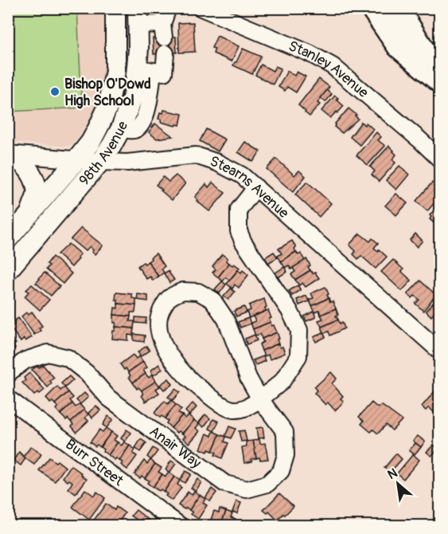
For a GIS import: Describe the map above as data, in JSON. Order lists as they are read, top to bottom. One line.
{"streets":{"main road":["98th Avenue"],"street":["Stanley Avenue","Stearns Avenue","Anair Way","Burr Street"]},"crossings":[["98th Avenue","Stearns Avenue"],["Stearns Avenue","Anair Way"]],"places":["Bishop O'Dowd High School"],"north":"top left"}
